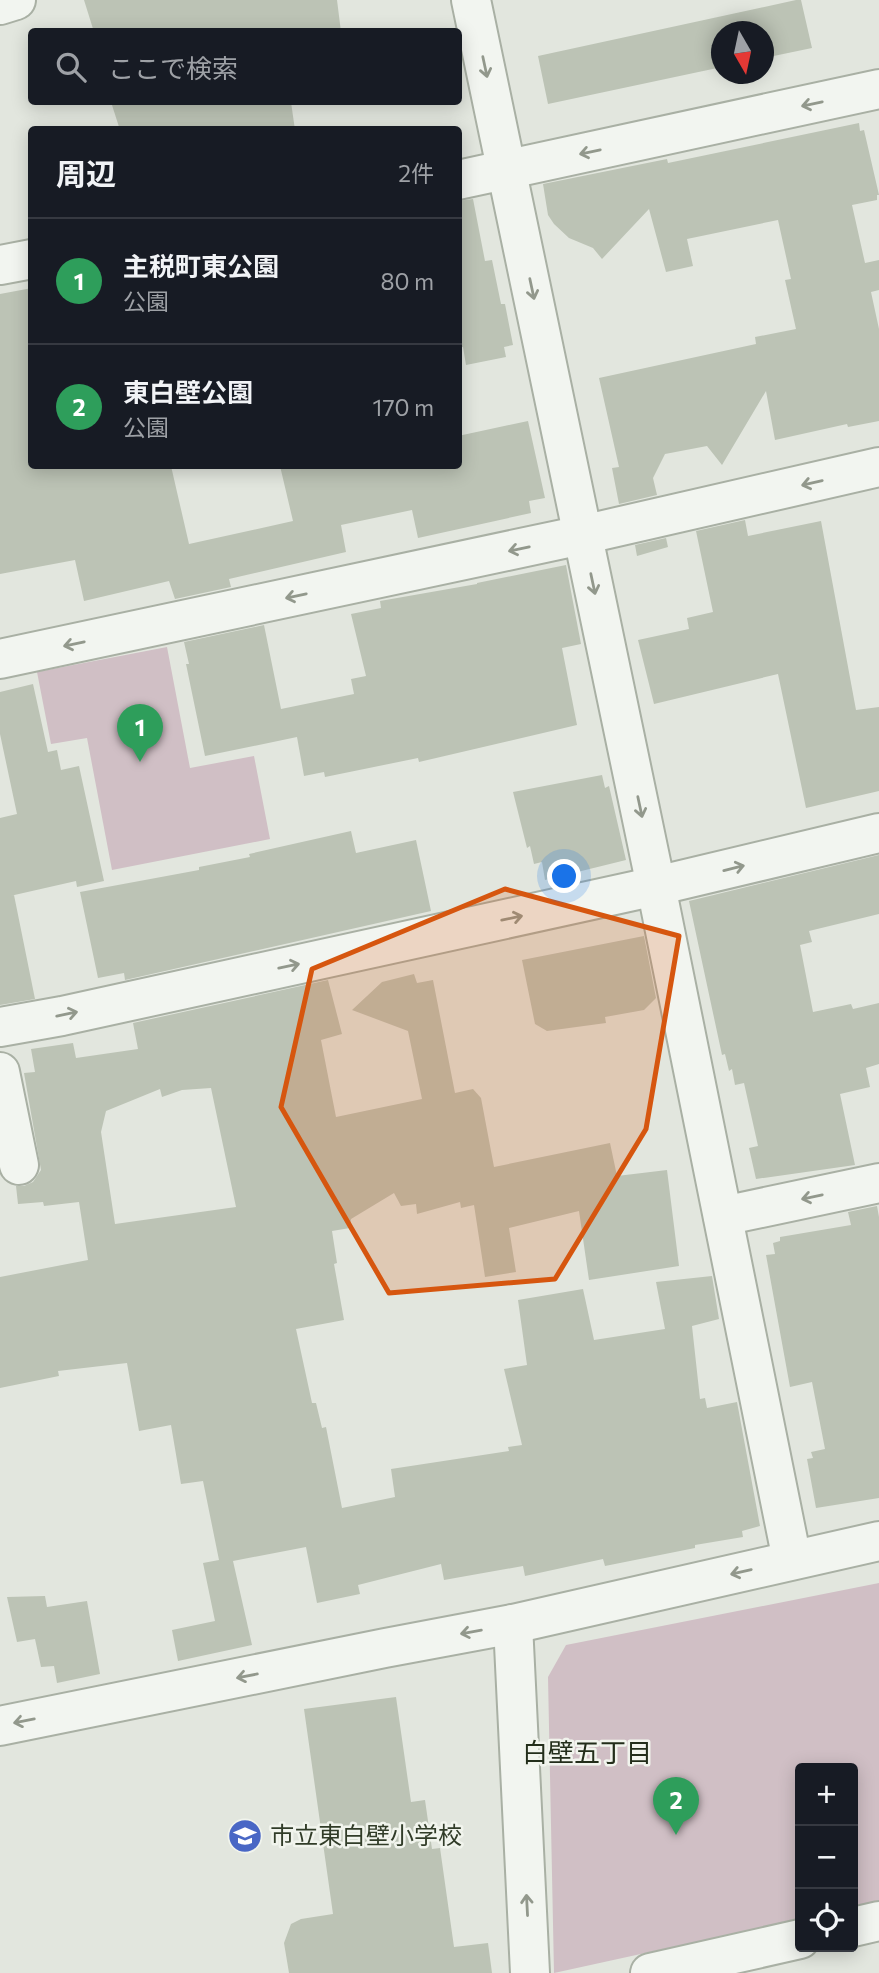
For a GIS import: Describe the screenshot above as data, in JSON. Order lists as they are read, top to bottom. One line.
{"districts":["白壁五丁目"],"places":{"school or university":["市立東白壁小学校"]},"north":"bottom","page":{"search":"ここで検索","heading":["周辺","2件"],"list":[{"mark":"1","name":"主税町東公園","note":"公園","value":"80 m"},{"mark":"2","name":"東白壁公園","note":"公園","value":"170 m"}],"pins":["1","2"],"map_buttons":["+","−"]}}
